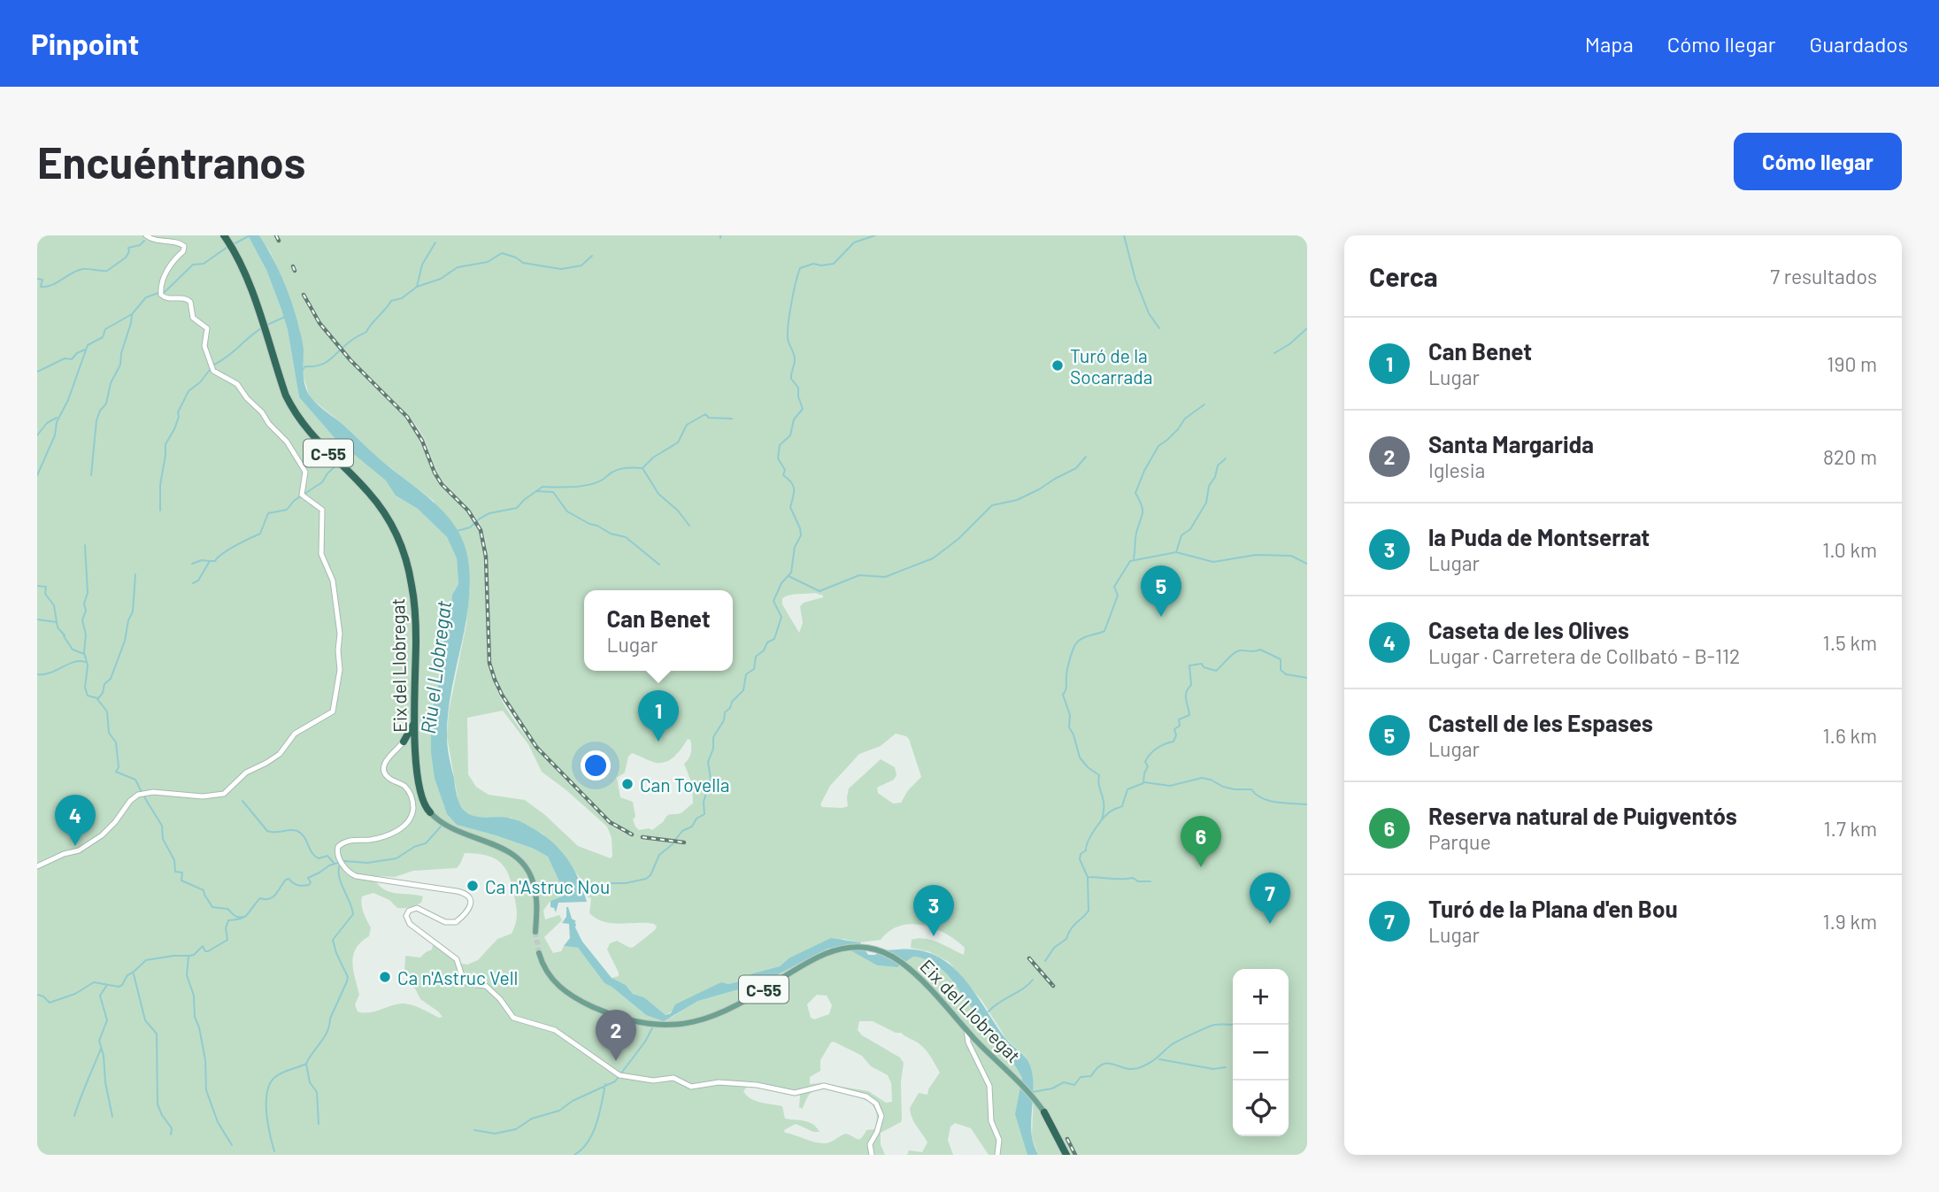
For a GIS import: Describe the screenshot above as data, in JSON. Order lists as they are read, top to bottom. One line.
{"streets":{"highway":["C-55","Eix del Llobregat"]},"crossings":[["C-55","Eix del Llobregat"]],"water":["Riu el Llobregat"],"places":["Turó de la Socarrada","Can Tovella","Ca n'Astruc Nou","Ca n'Astruc Vell"],"page":{"header":"Pinpoint","nav":["Mapa","Cómo llegar","Guardados"],"buttons":"Cómo llegar","title":"Encuéntranos","heading":["Cerca","7 resultados"],"list":[{"mark":"1","name":"Can Benet","note":"Lugar","value":"190 m"},{"mark":"2","name":"Santa Margarida","note":"Iglesia","value":"820 m"},{"mark":"3","name":"la Puda de Montserrat","note":"Lugar","value":"1.0 km"},{"mark":"4","name":"Caseta de les Olives","note":"Lugar · Carretera de Collbató - B-112","value":"1.5 km"},{"mark":"5","name":"Castell de les Espases","note":"Lugar","value":"1.6 km"},{"mark":"6","name":"Reserva natural de Puigventós","note":"Parque","value":"1.7 km"},{"mark":"7","name":"Turó de la Plana d'en Bou","note":"Lugar","value":"1.9 km"}],"pins":["5","1","4","6","7","3","2"],"popup":["Can Benet","Lugar"],"map_buttons":["+","−"]}}
